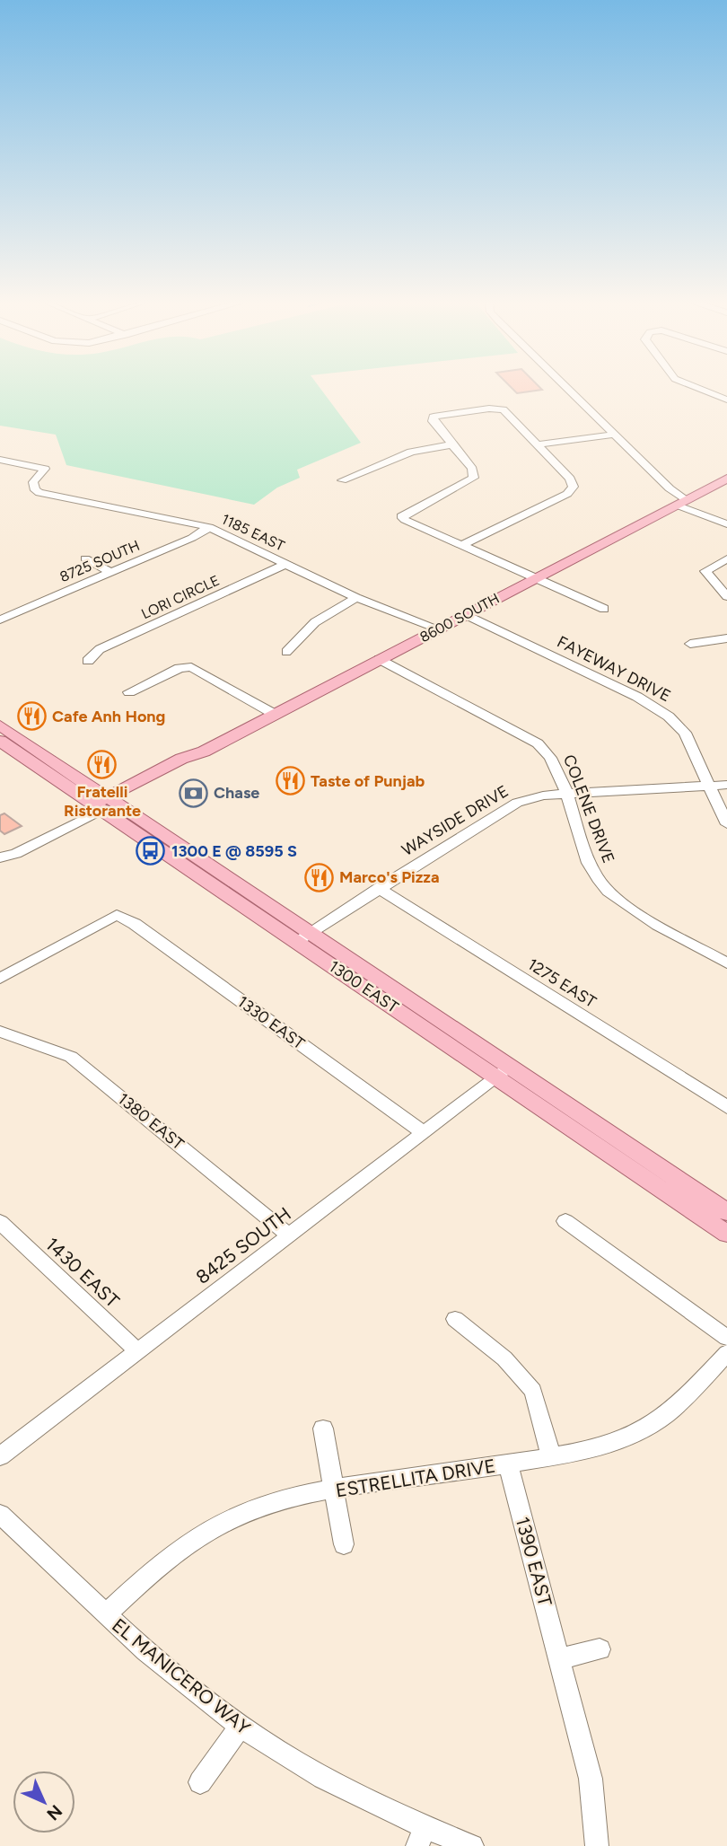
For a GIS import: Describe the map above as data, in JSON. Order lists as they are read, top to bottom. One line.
{"streets":{"main road":["8600 SOUTH","1300 EAST"],"street":["1185 EAST","8725 SOUTH","LORI CIRCLE","FAYEWAY DRIVE","COLENE DRIVE","WAYSIDE DRIVE","1275 EAST","1330 EAST","1380 EAST","8425 SOUTH","1430 EAST","ESTRELLITA DRIVE","1390 EAST","EL MANICERO WAY"]},"crossings":[["1185 EAST","8725 SOUTH"],["1185 EAST","LORI CIRCLE"],["1185 EAST","8600 SOUTH"],["8600 SOUTH","FAYEWAY DRIVE"],["8600 SOUTH","COLENE DRIVE"],["8600 SOUTH","1300 EAST"],["FAYEWAY DRIVE","WAYSIDE DRIVE"],["COLENE DRIVE","WAYSIDE DRIVE"],["WAYSIDE DRIVE","1275 EAST"],["WAYSIDE DRIVE","1300 EAST"],["1300 EAST","8425 SOUTH"],["1330 EAST","8425 SOUTH"],["1380 EAST","8425 SOUTH"],["8425 SOUTH","1430 EAST"],["ESTRELLITA DRIVE","1390 EAST"],["ESTRELLITA DRIVE","EL MANICERO WAY"]],"places":{"restaurant":["Cafe Anh Hong","Fratelli Ristorante","Taste of Punjab","Marco's Pizza"],"bank":["Chase"],"bus stop":["1300 E @ 8595 S"]},"north":"bottom right"}
